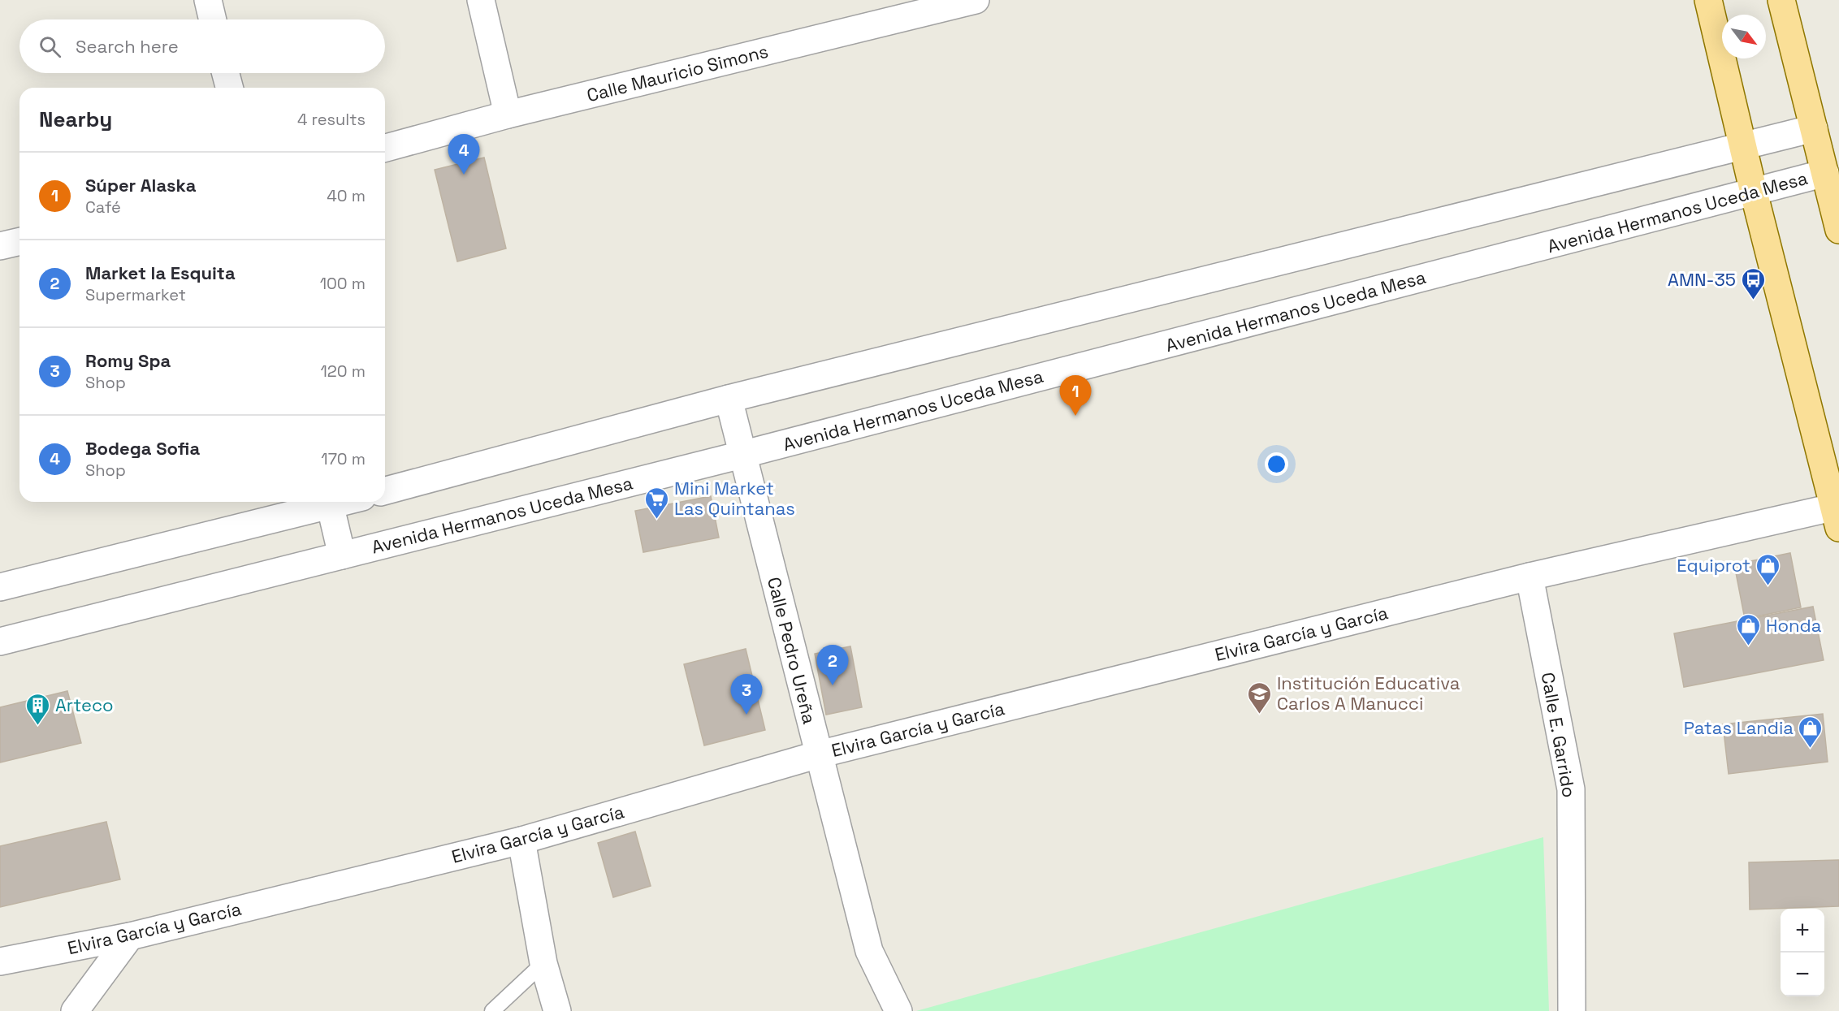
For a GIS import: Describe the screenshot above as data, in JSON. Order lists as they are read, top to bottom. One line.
{"streets":{"street":["Calle Mauricio Simons","Avenida Hermanos Uceda Mesa","Elvira García y García","Calle Pedro Ureña","Calle E. Garrido"]},"crossings":[["Avenida Hermanos Uceda Mesa","Calle Pedro Ureña"],["Elvira García y García","Calle Pedro Ureña"],["Elvira García y García","Calle E. Garrido"]],"places":{"bus stop":["AMN-35"],"supermarket":["Mini Market Las Quintanas"],"shop":["Equiprot","Honda","Patas Landia"],"school or university":["Institución Educativa Carlos A Manucci"],"building":["Arteco"]},"north":"bottom right","page":{"search":"Search here","heading":["Nearby","4 results"],"pins":["4","1","2","3"],"list":[{"mark":"1","name":"Súper Alaska","note":"Café","value":"40 m"},{"mark":"2","name":"Market la Esquita","note":"Supermarket","value":"100 m"},{"mark":"3","name":"Romy Spa","note":"Shop","value":"120 m"},{"mark":"4","name":"Bodega Sofia","note":"Shop","value":"170 m"}],"map_buttons":["+","−"]}}
